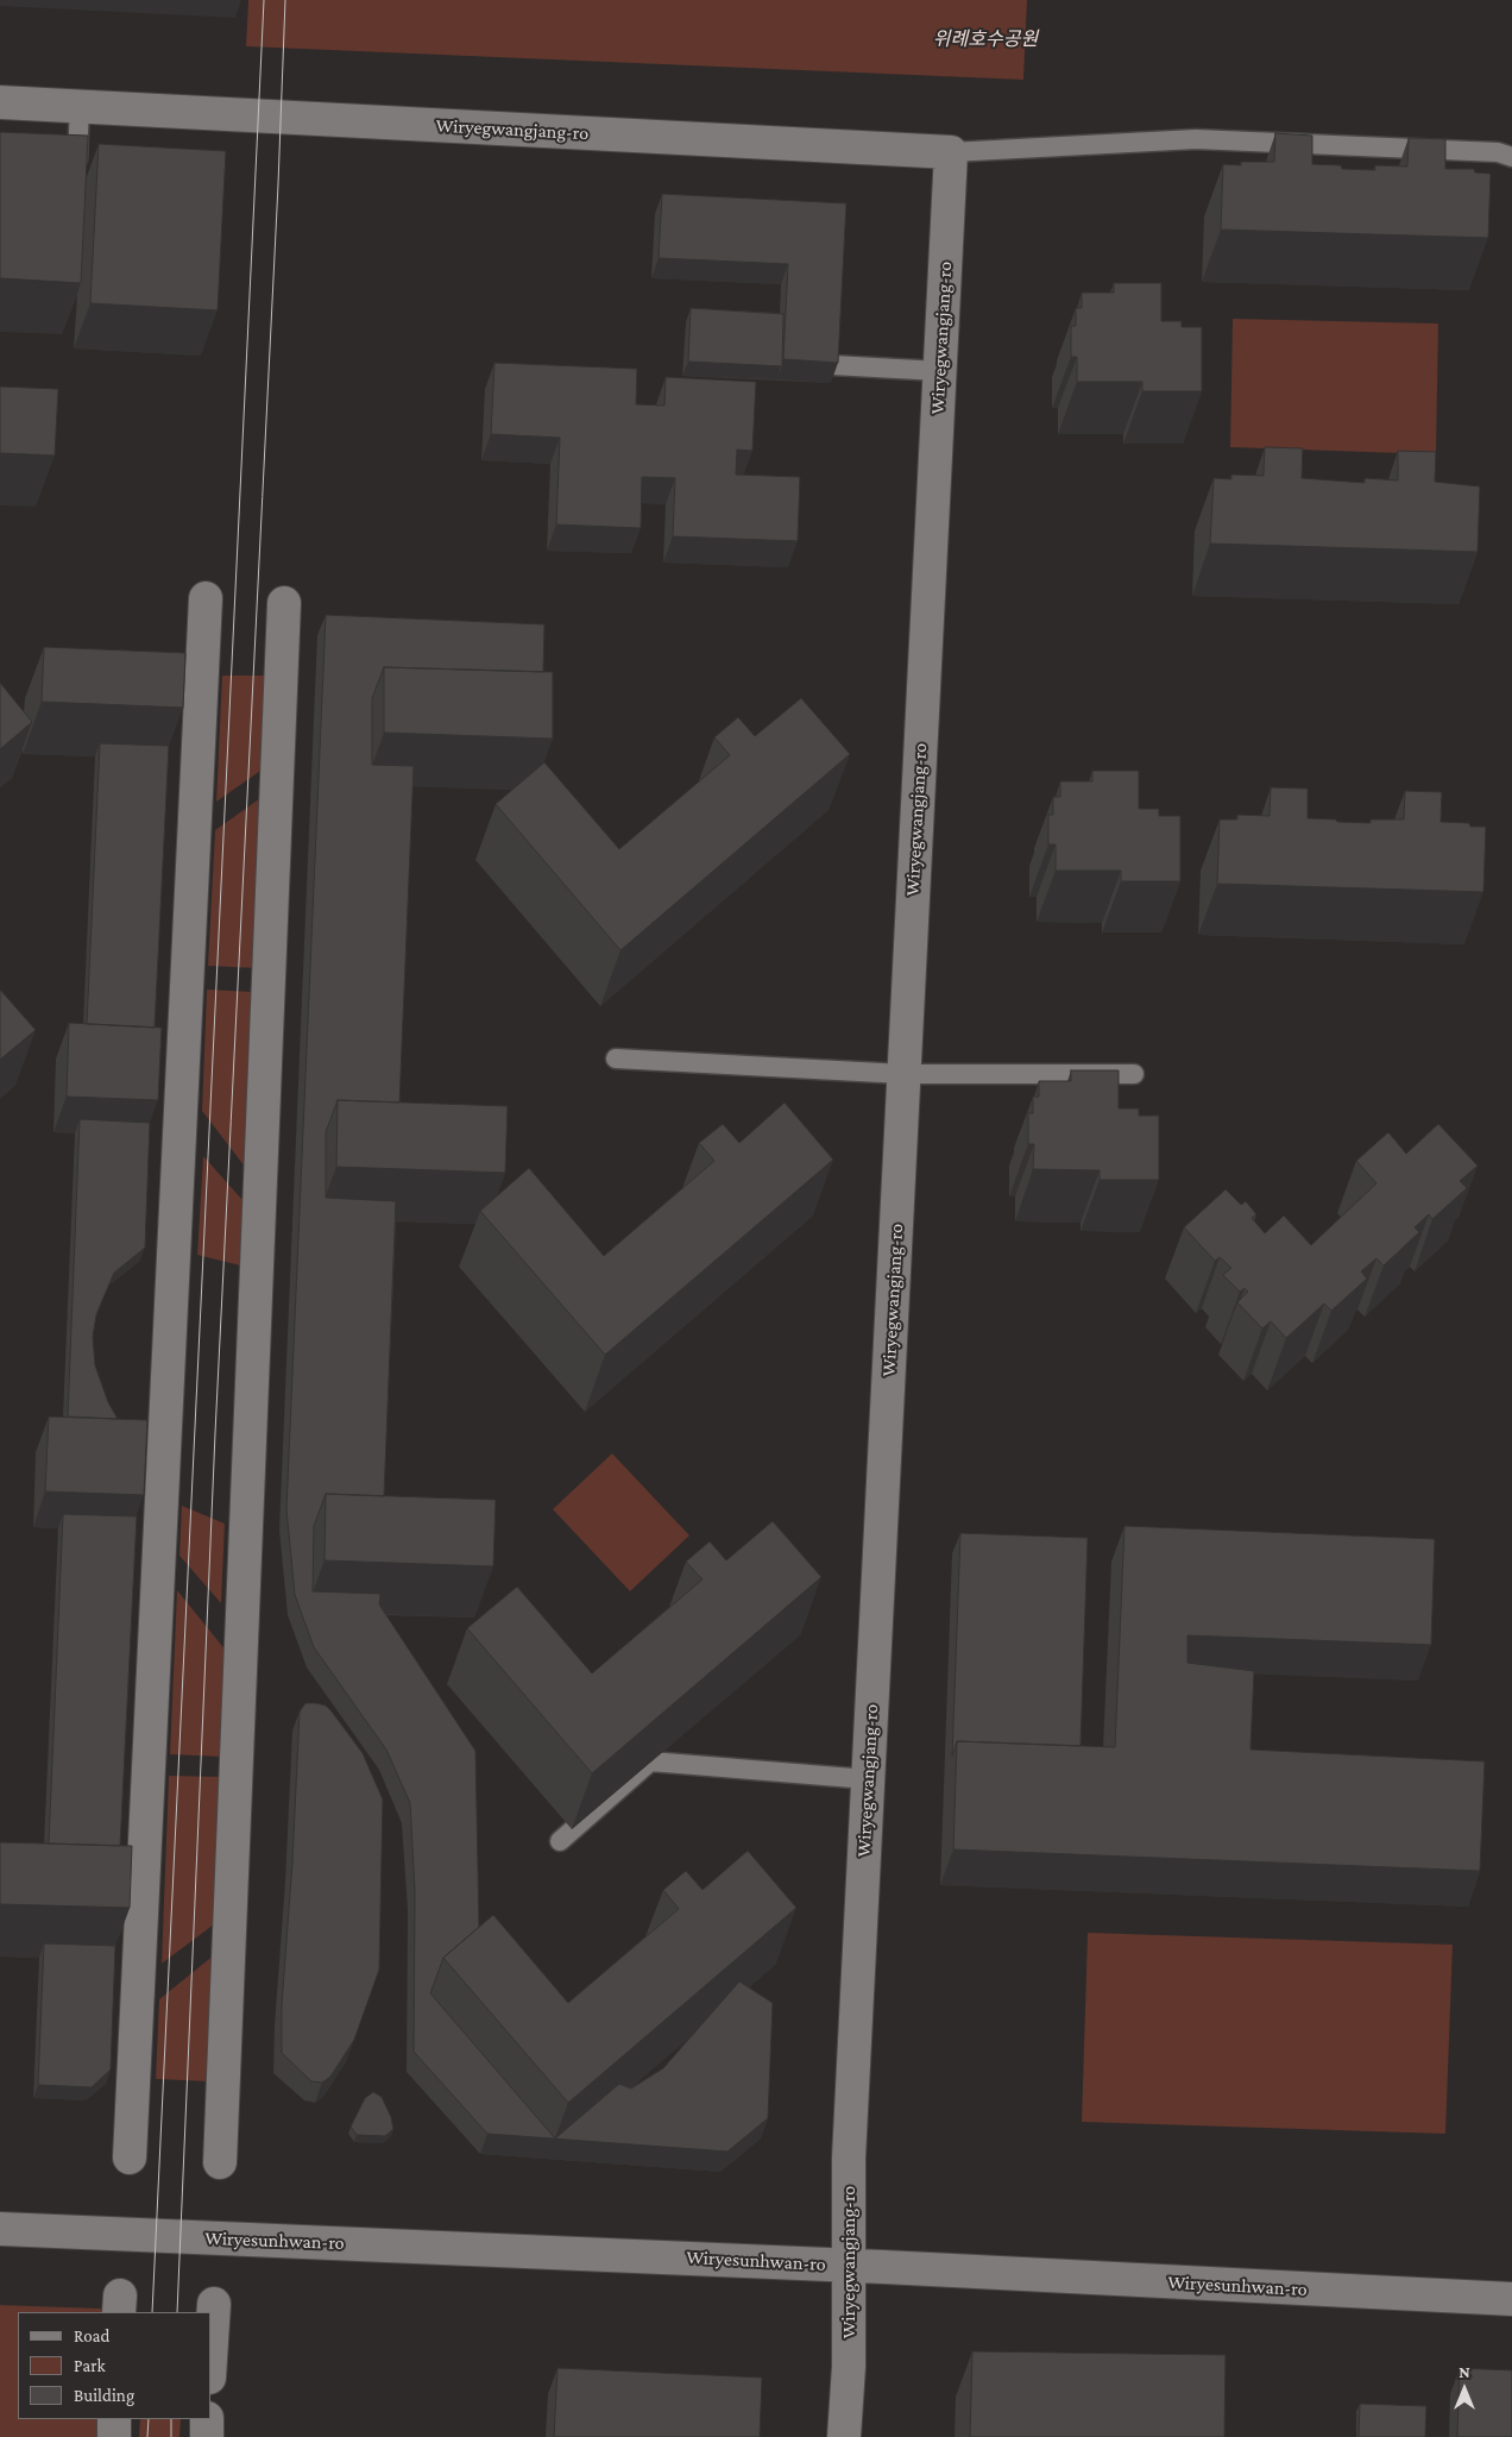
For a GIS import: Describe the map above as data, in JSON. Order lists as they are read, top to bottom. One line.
{"streets":{"street":["Wiryegwangjang-ro","Wiryesunhwan-ro"]},"crossings":[["Wiryegwangjang-ro","Wiryesunhwan-ro"]],"parks":["위례호수공원"],"legend":["Road","Park","Building"],"north":"top"}
